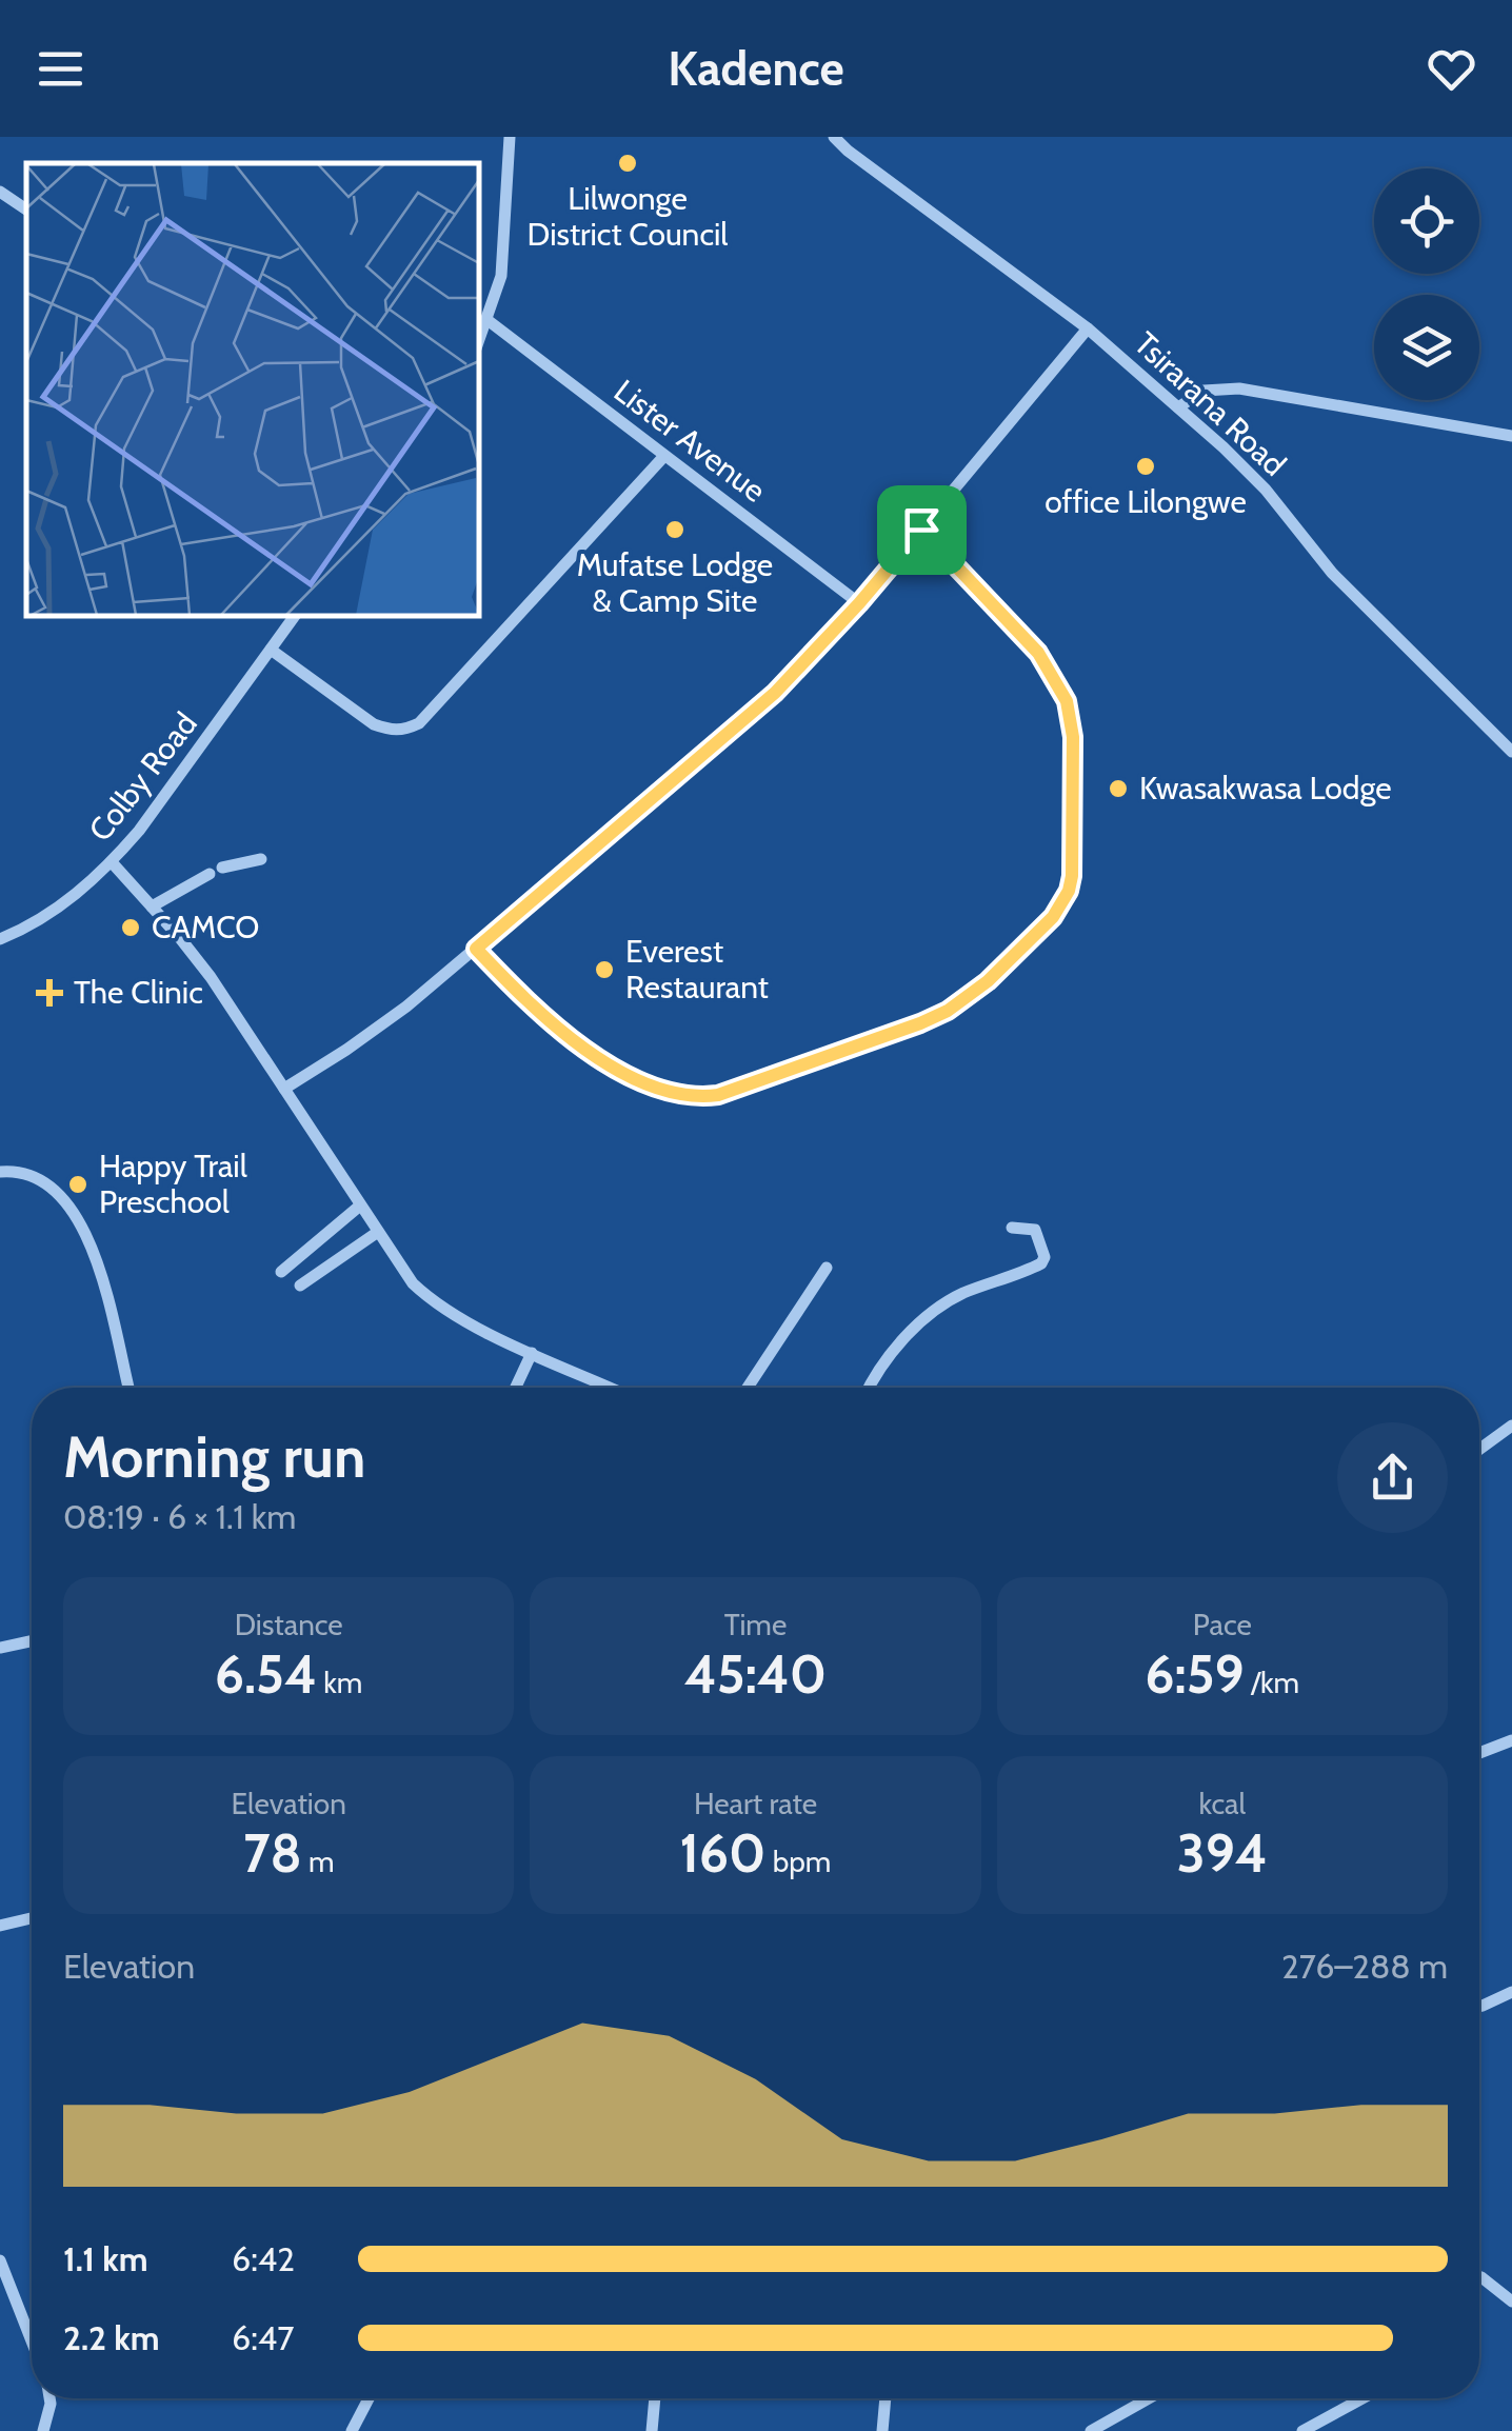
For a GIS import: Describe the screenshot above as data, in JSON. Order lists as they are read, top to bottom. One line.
{"streets":{"street":["Tsirarana Road","Lister Avenue","Colby Road"]},"places":{"other":["Lilwonge District Council","office Lilongwe","Mufatse Lodge & Camp Site","Kwasakwasa Lodge","CAMCO","Everest Restaurant","Happy Trail Preschool"],"health":["The Clinic"]},"page":{"header":"Kadence","heading":["Morning run","08:19 · 6 × 1.1 km"],"stats":[["Distance","6.54 km"],["Time","45:40"],["Pace","6:59 /km"],["Elevation","78 m"],["Heart rate","160 bpm"],["kcal","394"]],"chart":["Elevation","276–288 m"],"list":[{"name":"1.1 km","note":"6:42"},{"name":"2.2 km","note":"6:47"}]}}
